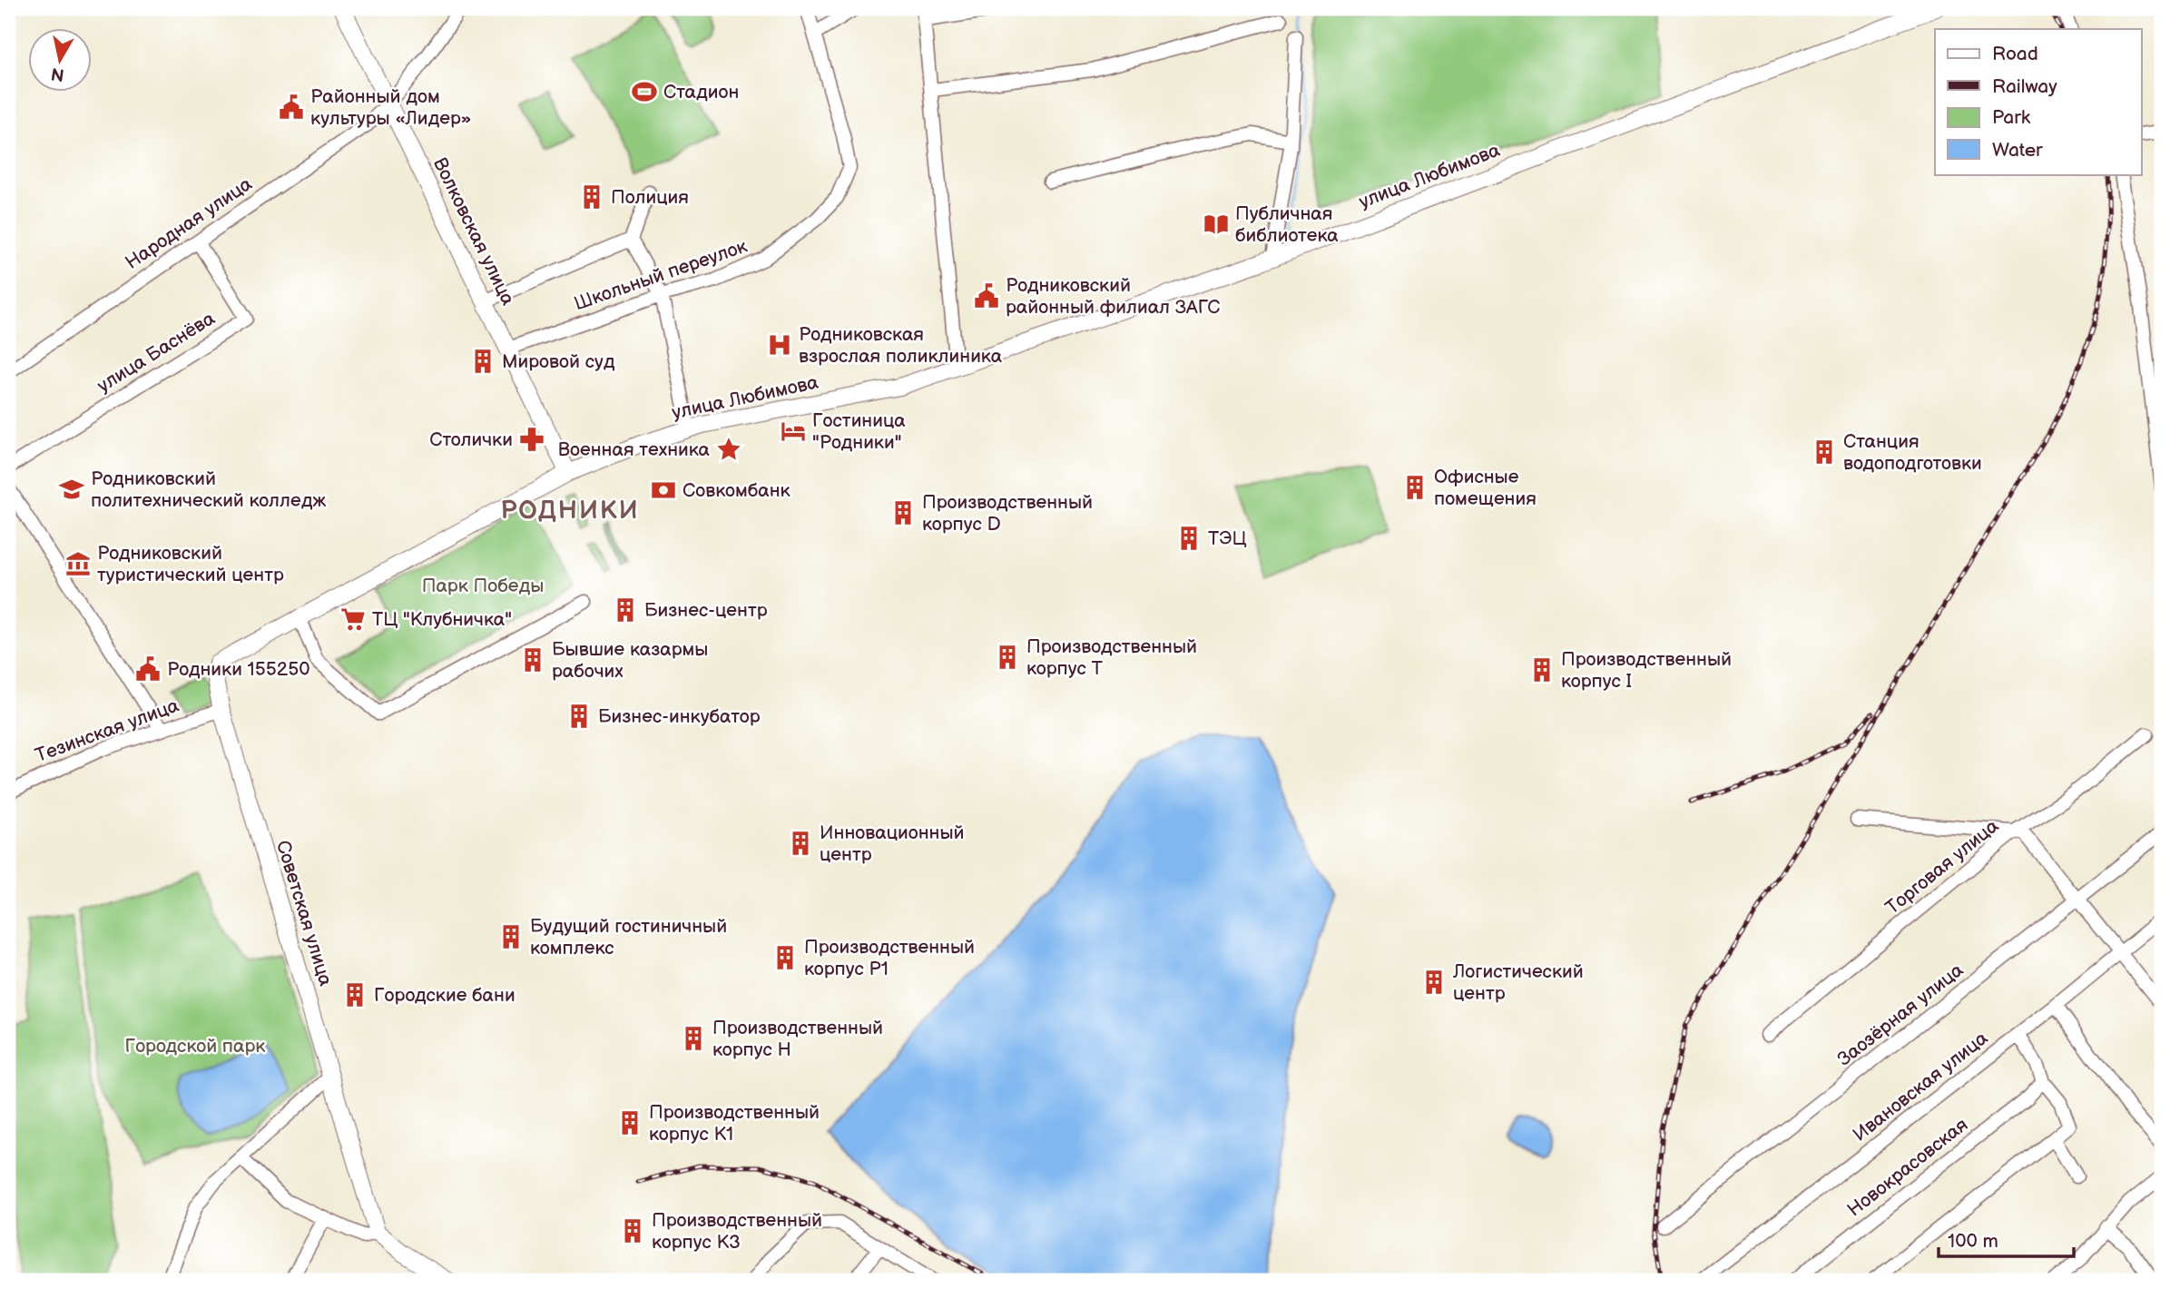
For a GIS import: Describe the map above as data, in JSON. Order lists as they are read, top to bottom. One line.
{"streets":{"main road":["улица Любимова","Волковская улица","Советская улица"],"street":["Народная улица","Школьный переулок","улица Баснёва","Тезинская улица","Торговая улица","Заозёрная улица","Ивановская улица","Новокрасовская"]},"crossings":[["улица Любимова","Волковская улица"],["улица Любимова","Советская улица"],["Народная улица","Волковская улица"],["Народная улица","улица Баснёва"],["Волковская улица","Школьный переулок"],["Волковская улица","Советская улица"],["Тезинская улица","Советская улица"]],"districts":["РОДНИКИ"],"parks":["Парк Победы","Городской парк"],"places":{"sports":["Стадион"],"public building":["Районный дом культуры «Лидер»","Родниковский районный филиал ЗАГС","Родники 155250"],"building":["Полиция","Мировой суд","Станция водоподготовки","Офисные помещения","Производственный корпус D","ТЭЦ","Бизнес-центр","Производственный корпус T","Бывшие казармы рабочих","Производственный корпус I","Бизнес-инкубатор","Инновационный центр","Будущий гостиничный комплекс","Производственный корпус P1","Логистический центр","Городские бани","Производственный корпус H","Производственный корпус K1","Производственный корпус K3"],"library":["Публичная библиотека"],"hospital":["Родниковская взрослая поликлиника"],"hotel":["Гостиница \"Родники\""],"pharmacy":["Столички"],"place":["Военная техника"],"school or university":["Родниковский политехнический колледж"],"bank":["Совкомбанк"],"museum":["Родниковский туристический центр"],"supermarket":["ТЦ \"Клубничка\""]},"legend":["Road","Railway","Park","Water"],"scale_bar":"100 m","north":"bottom"}
